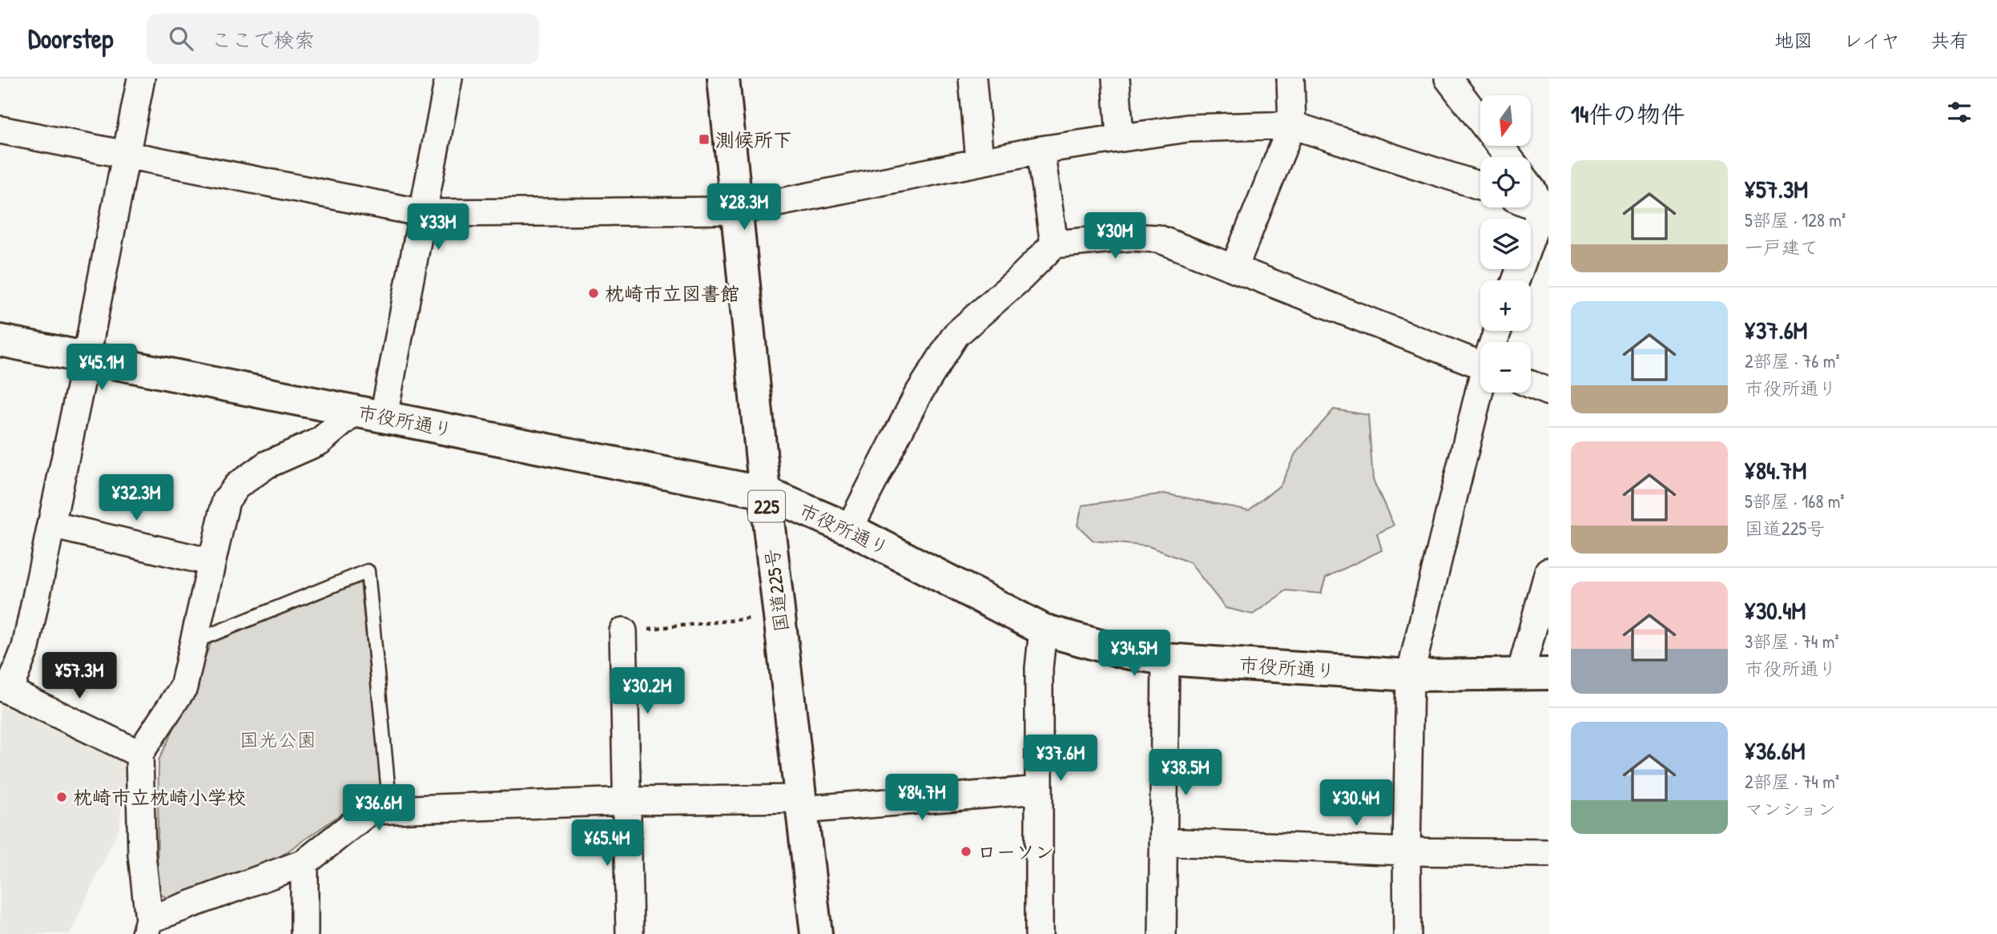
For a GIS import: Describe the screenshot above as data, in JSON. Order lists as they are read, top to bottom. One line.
{"streets":{"main road":["市役所通り","225","国道225号"]},"crossings":[["市役所通り","国道225号"]],"parks":["国光公園"],"places":{"transit":["測候所下"],"other":["枕崎市立図書館","枕崎市立枕崎小学校","ローソン"]},"north":"bottom","page":{"header":"Doorstep","search":"ここで検索","nav":["地図","レイヤ","共有"],"heading":"14件の物件","map_buttons":["+","−"],"list":[{"name":"¥57.3M","note":"5部屋 · 128 m² · 一戸建て"},{"name":"¥37.6M","note":"2部屋 · 76 m² · 市役所通り"},{"name":"¥84.7M","note":"5部屋 · 168 m² · 国道225号"},{"name":"¥30.4M","note":"3部屋 · 74 m² · 市役所通り"},{"name":"¥36.6M","note":"2部屋 · 74 m² · マンション"}],"price":["¥28.3M","¥33M","¥30M","¥45.1M","¥32.3M","¥34.5M","¥57.3M","¥30.2M","¥37.6M","¥38.5M","¥84.7M","¥30.4M","¥36.6M","¥65.4M"]}}
